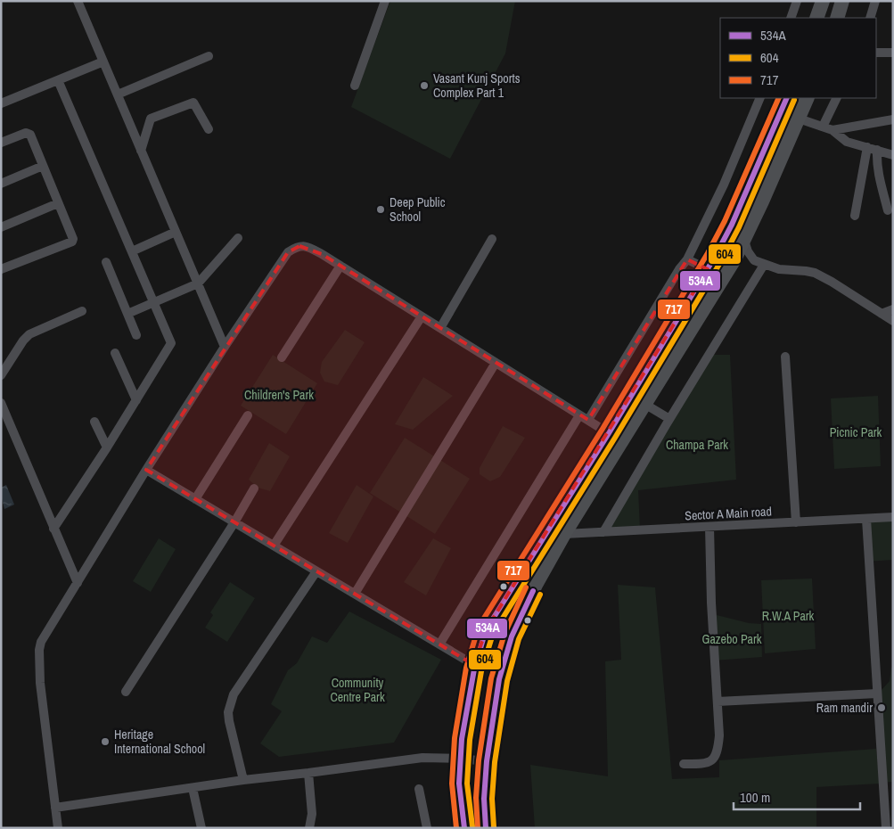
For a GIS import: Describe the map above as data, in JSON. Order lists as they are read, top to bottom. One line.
{"streets":{"street":["Sector A Main road"]},"parks":["Children's Park","Picnic Park","Champa Park","R.W.A Park","Gazebo Park","Community Centre Park"],"places":["Vasant Kunj Sports Complex Part 1","Deep Public School","Ram mandir","Heritage International School"],"lines":["transit line 534A","transit line 717","transit line 604"],"legend":["534A","604","717"],"scale_bar":"100 m"}
